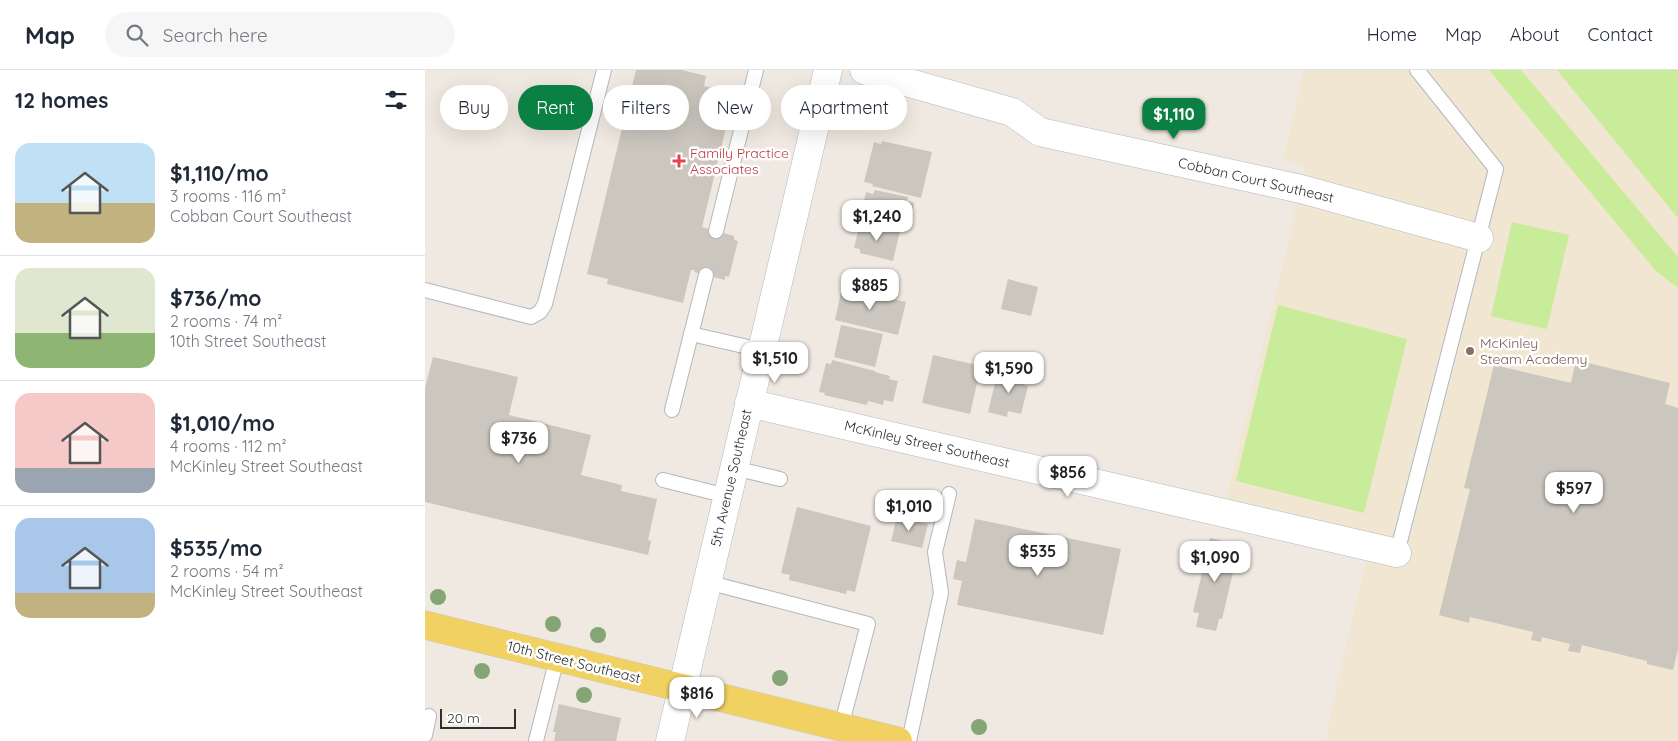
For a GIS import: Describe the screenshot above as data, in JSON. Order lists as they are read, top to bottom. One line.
{"streets":{"main road":["10th Street Southeast"],"street":["Cobban Court Southeast","McKinley Street Southeast","5th Avenue Southeast"]},"crossings":[["McKinley Street Southeast","5th Avenue Southeast"],["5th Avenue Southeast","10th Street Southeast"]],"places":{"health":["Family Practice Associates"],"other":["McKinley Steam Academy"]},"scale_bar":"20 m","page":{"header":"Map","search":"Search here","nav":["Home","Map","About","Contact"],"heading":"12 homes","chip":["Buy","Rent","Filters","New","Apartment"],"price":["$1,110","$1,240","$885","$1,510","$1,590","$736","$856","$597","$1,010","$535","$1,090","$816"],"list":[{"name":"$1,110/mo","note":"3 rooms · 116 m² · Cobban Court Southeast"},{"name":"$736/mo","note":"2 rooms · 74 m² · 10th Street Southeast"},{"name":"$1,010/mo","note":"4 rooms · 112 m² · McKinley Street Southeast"},{"name":"$535/mo","note":"2 rooms · 54 m² · McKinley Street Southeast"}],"scale":"20 m"}}
